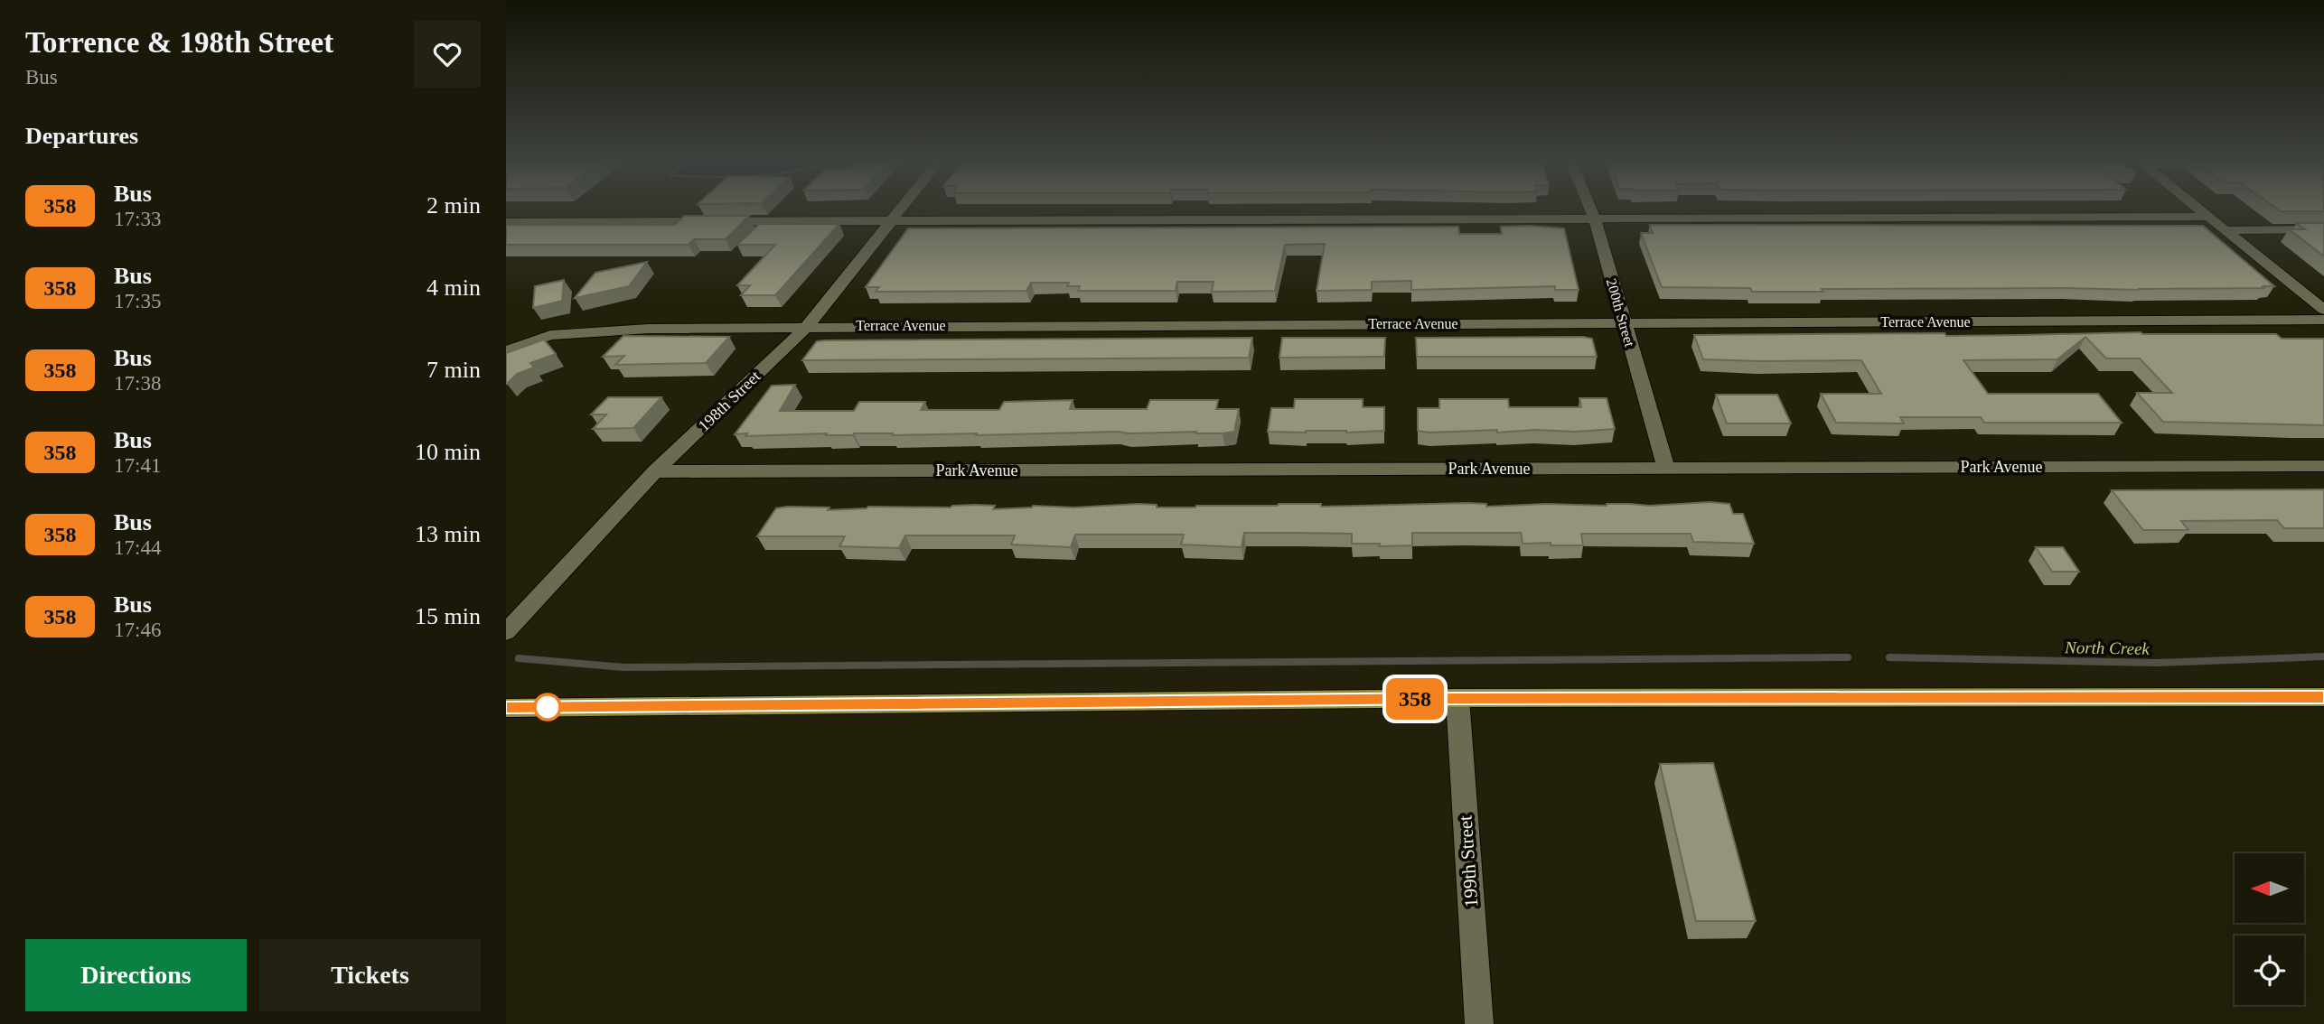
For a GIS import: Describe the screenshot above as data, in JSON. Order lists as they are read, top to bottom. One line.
{"streets":{"street":["200th Street","Terrace Avenue","198th Street","Park Avenue","199th Street"]},"crossings":[["200th Street","Terrace Avenue"],["200th Street","Park Avenue"],["Terrace Avenue","198th Street"],["198th Street","Park Avenue"]],"water":["North Creek"],"lines":["bus line 358"],"north":"left","page":{"heading":[["Torrence & 198th Street","Bus"],"Departures"],"on_map":"358","list":[{"mark":"358","name":"Bus","note":"17:33","value":"2 min"},{"mark":"358","name":"Bus","note":"17:35","value":"4 min"},{"mark":"358","name":"Bus","note":"17:38","value":"7 min"},{"mark":"358","name":"Bus","note":"17:41","value":"10 min"},{"mark":"358","name":"Bus","note":"17:44","value":"13 min"},{"mark":"358","name":"Bus","note":"17:46","value":"15 min"}],"buttons":["Directions","Tickets"]}}
